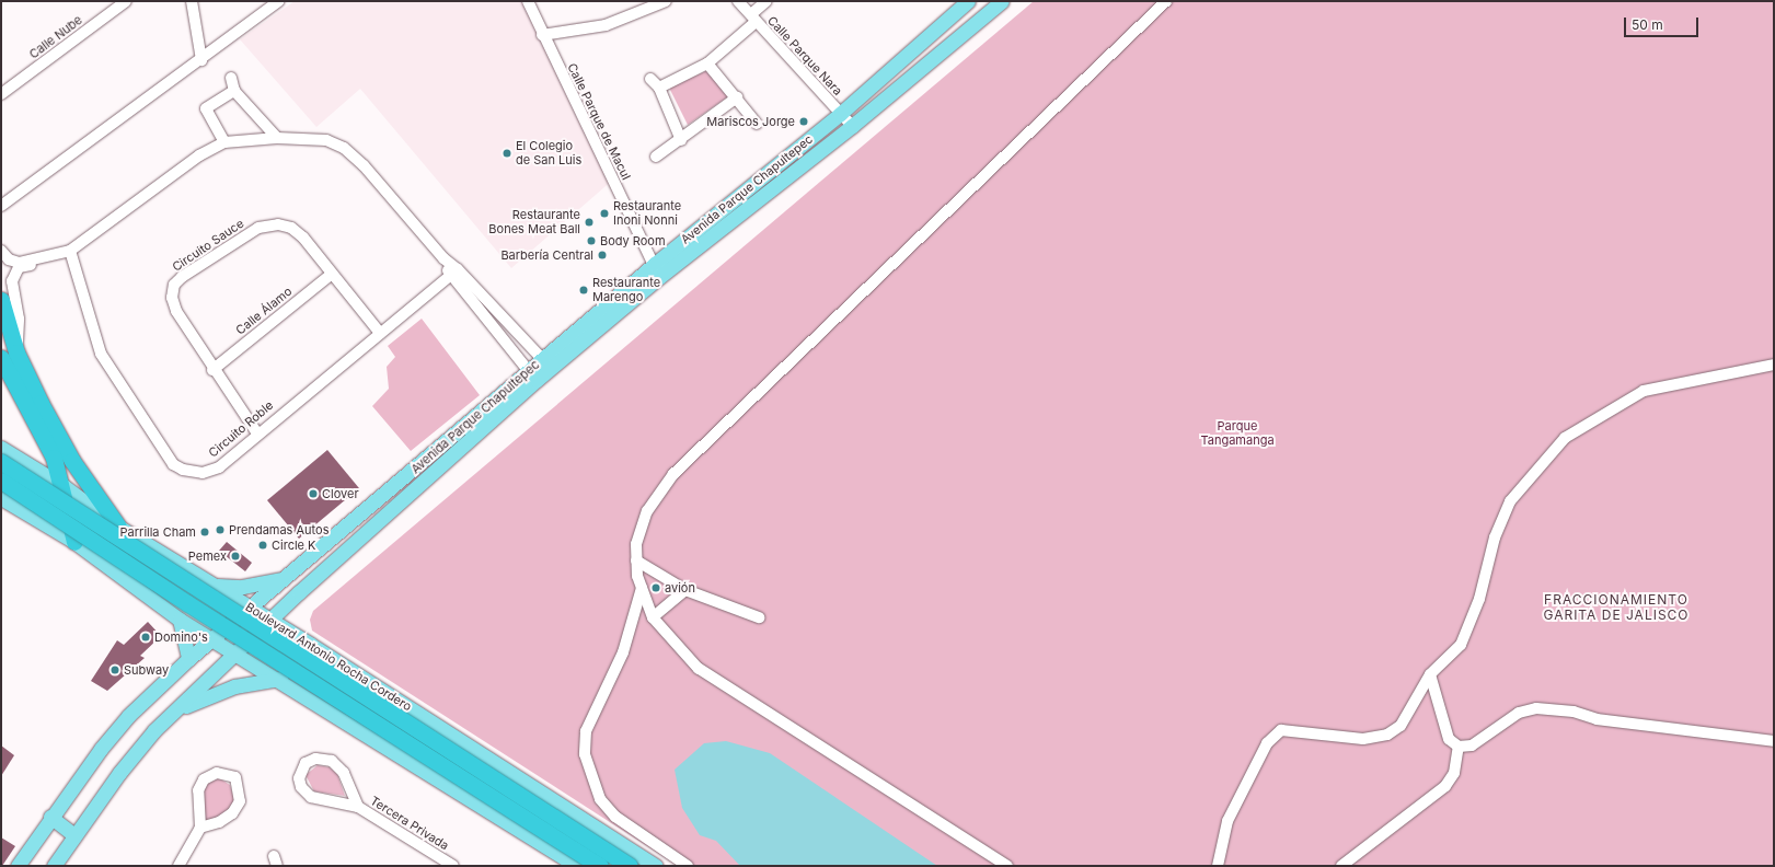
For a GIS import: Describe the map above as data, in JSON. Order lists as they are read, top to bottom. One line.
{"streets":{"main road":["Avenida Parque Chapultepec","Boulevard Antonio Rocha Cordero"],"street":["Calle Nube","Calle Parque Nara","Calle Parque de Macul","Circuito Sauce","Calle Álamo","Circuito Roble","Tercera Privada"]},"crossings":[["Calle Parque Nara","Avenida Parque Chapultepec"],["Calle Parque de Macul","Avenida Parque Chapultepec"],["Avenida Parque Chapultepec","Boulevard Antonio Rocha Cordero"],["Circuito Sauce","Calle Álamo"],["Circuito Sauce","Circuito Roble"]],"districts":["FRACCIONAMIENTO GARITA DE JALISCO"],"parks":["Parque Tangamanga"],"places":["Mariscos Jorge","El Colegio de San Luis","Restaurante Inoni Nonni","Restaurante Bones Meat Ball","Body Room","Barbería Central","Restaurante Marengo","Clover","Prendamas Autos","Parrilla Cham","Circle K","Pemex","avión","Domino's","Subway"],"scale_bar":"50 m"}
